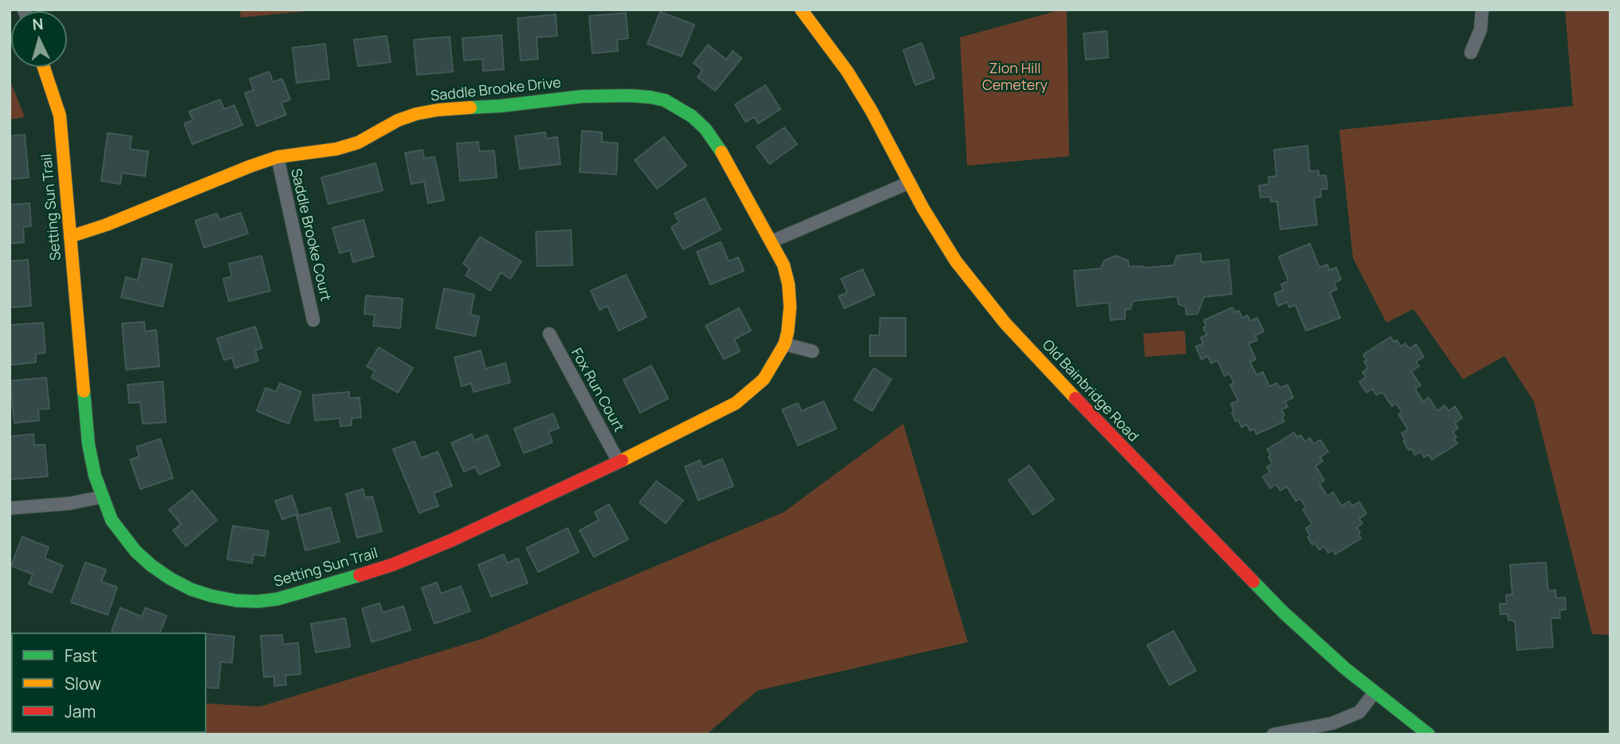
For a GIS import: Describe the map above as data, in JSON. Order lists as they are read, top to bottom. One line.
{"streets":{"street":["Saddle Brooke Drive","Setting Sun Trail","Saddle Brooke Court","Fox Run Court","Old Bainbridge Road"]},"crossings":[["Saddle Brooke Drive","Setting Sun Trail"],["Saddle Brooke Drive","Saddle Brooke Court"],["Setting Sun Trail","Fox Run Court"]],"parks":["Zion Hill Cemetery"],"legend":["Fast","Slow","Jam"],"north":"top"}
